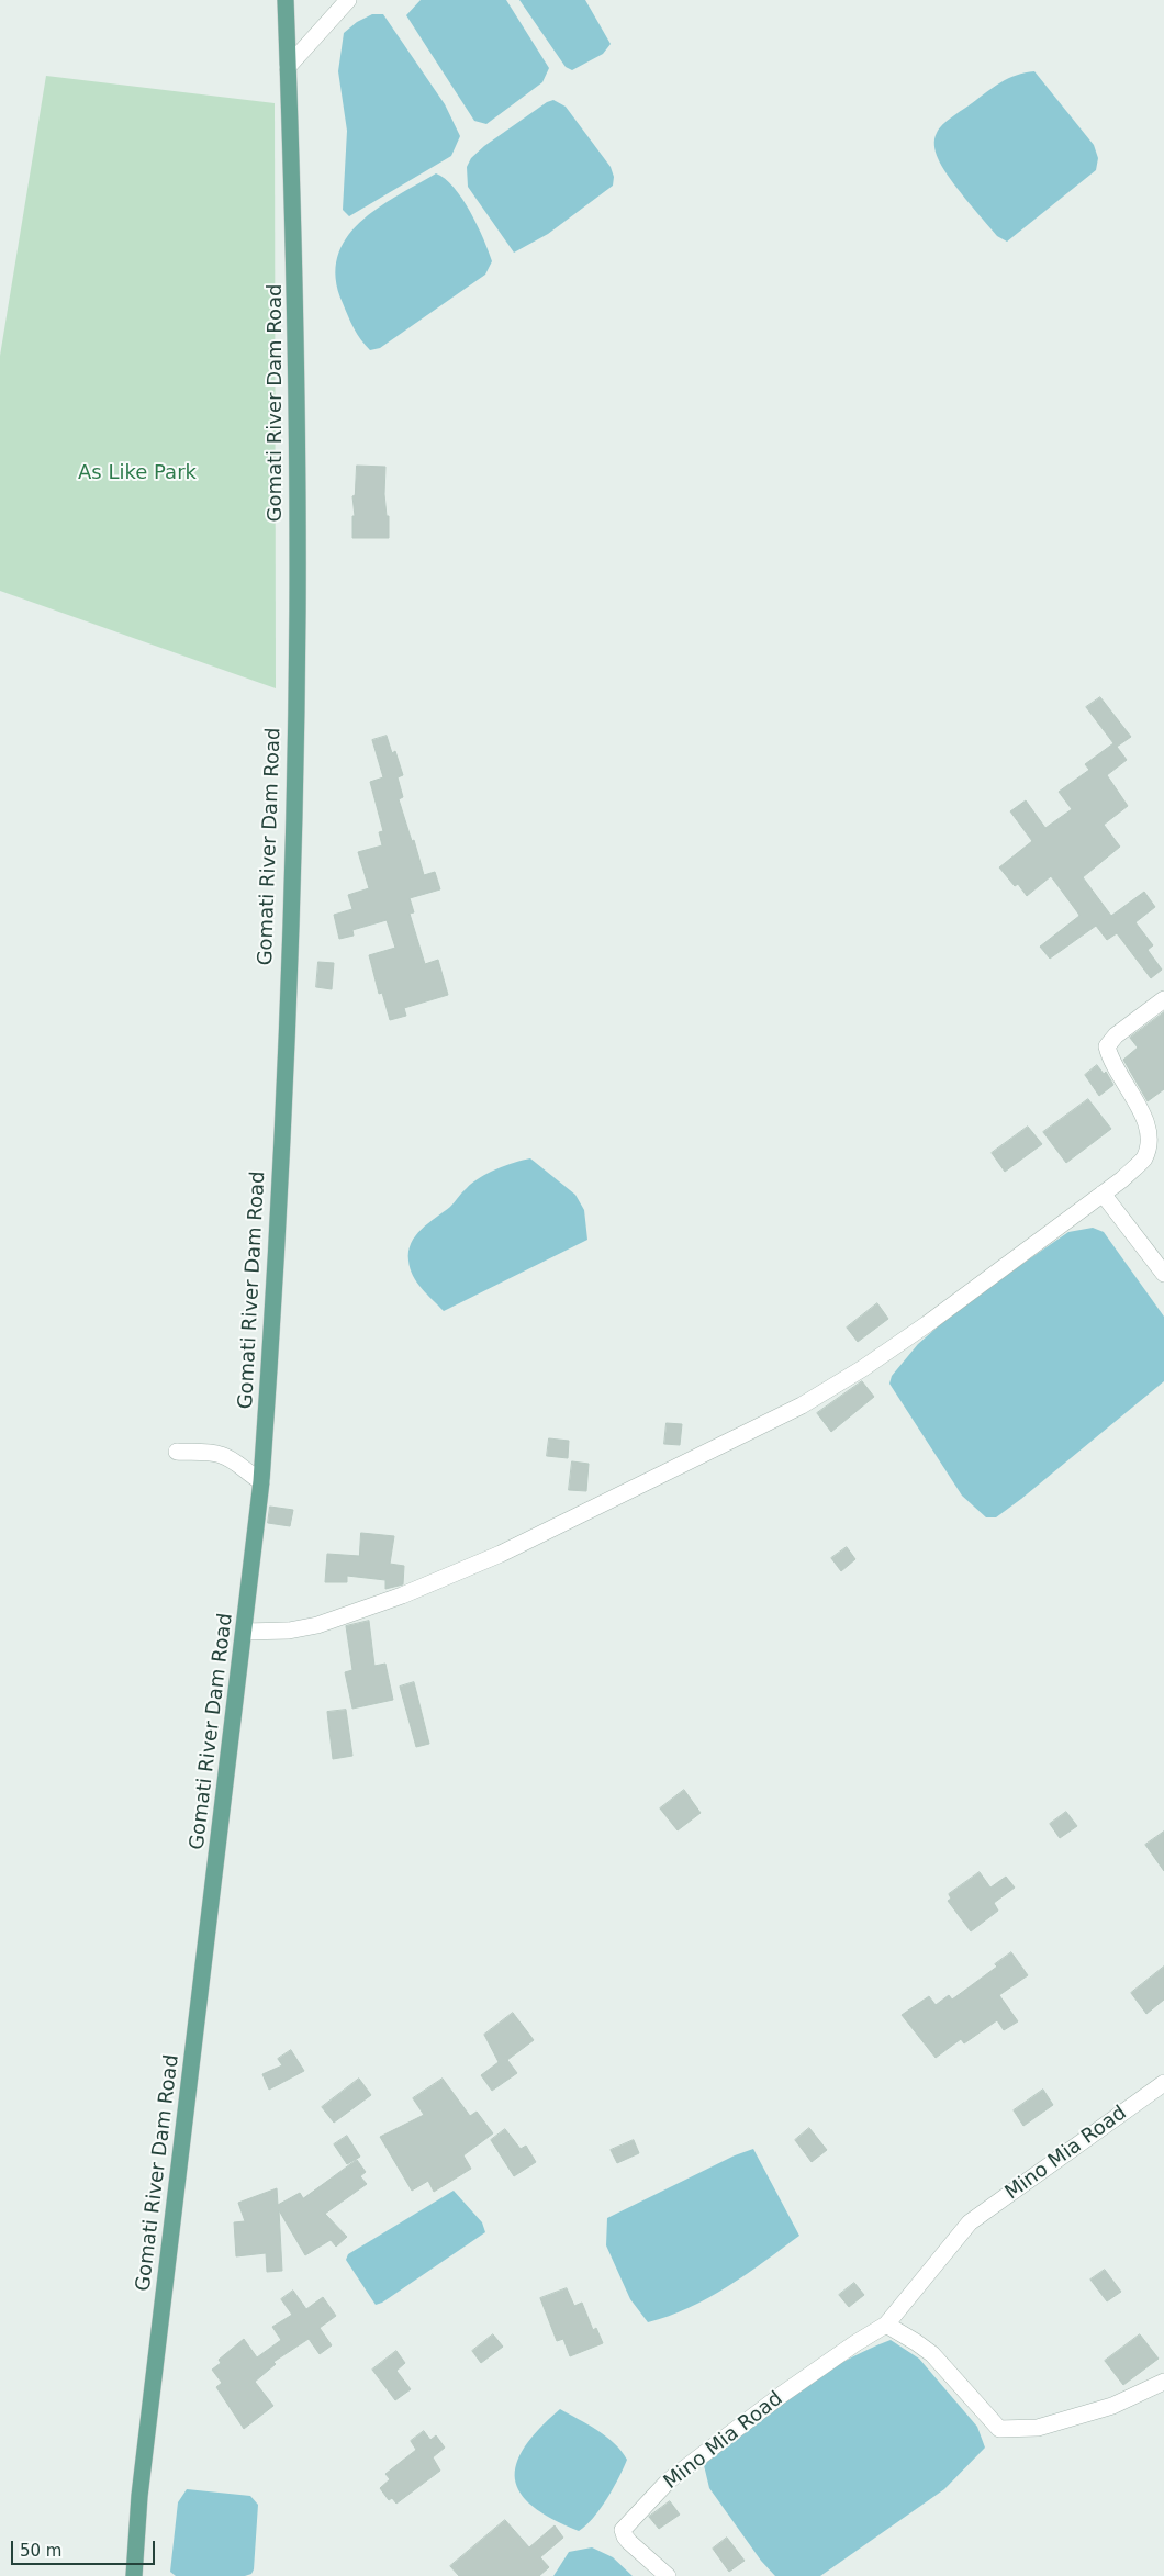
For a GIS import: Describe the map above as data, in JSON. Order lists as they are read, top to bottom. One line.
{"streets":{"main road":["Gomati River Dam Road"],"street":["Mino Mia Road"]},"parks":["As Like Park"],"scale_bar":"50 m"}
